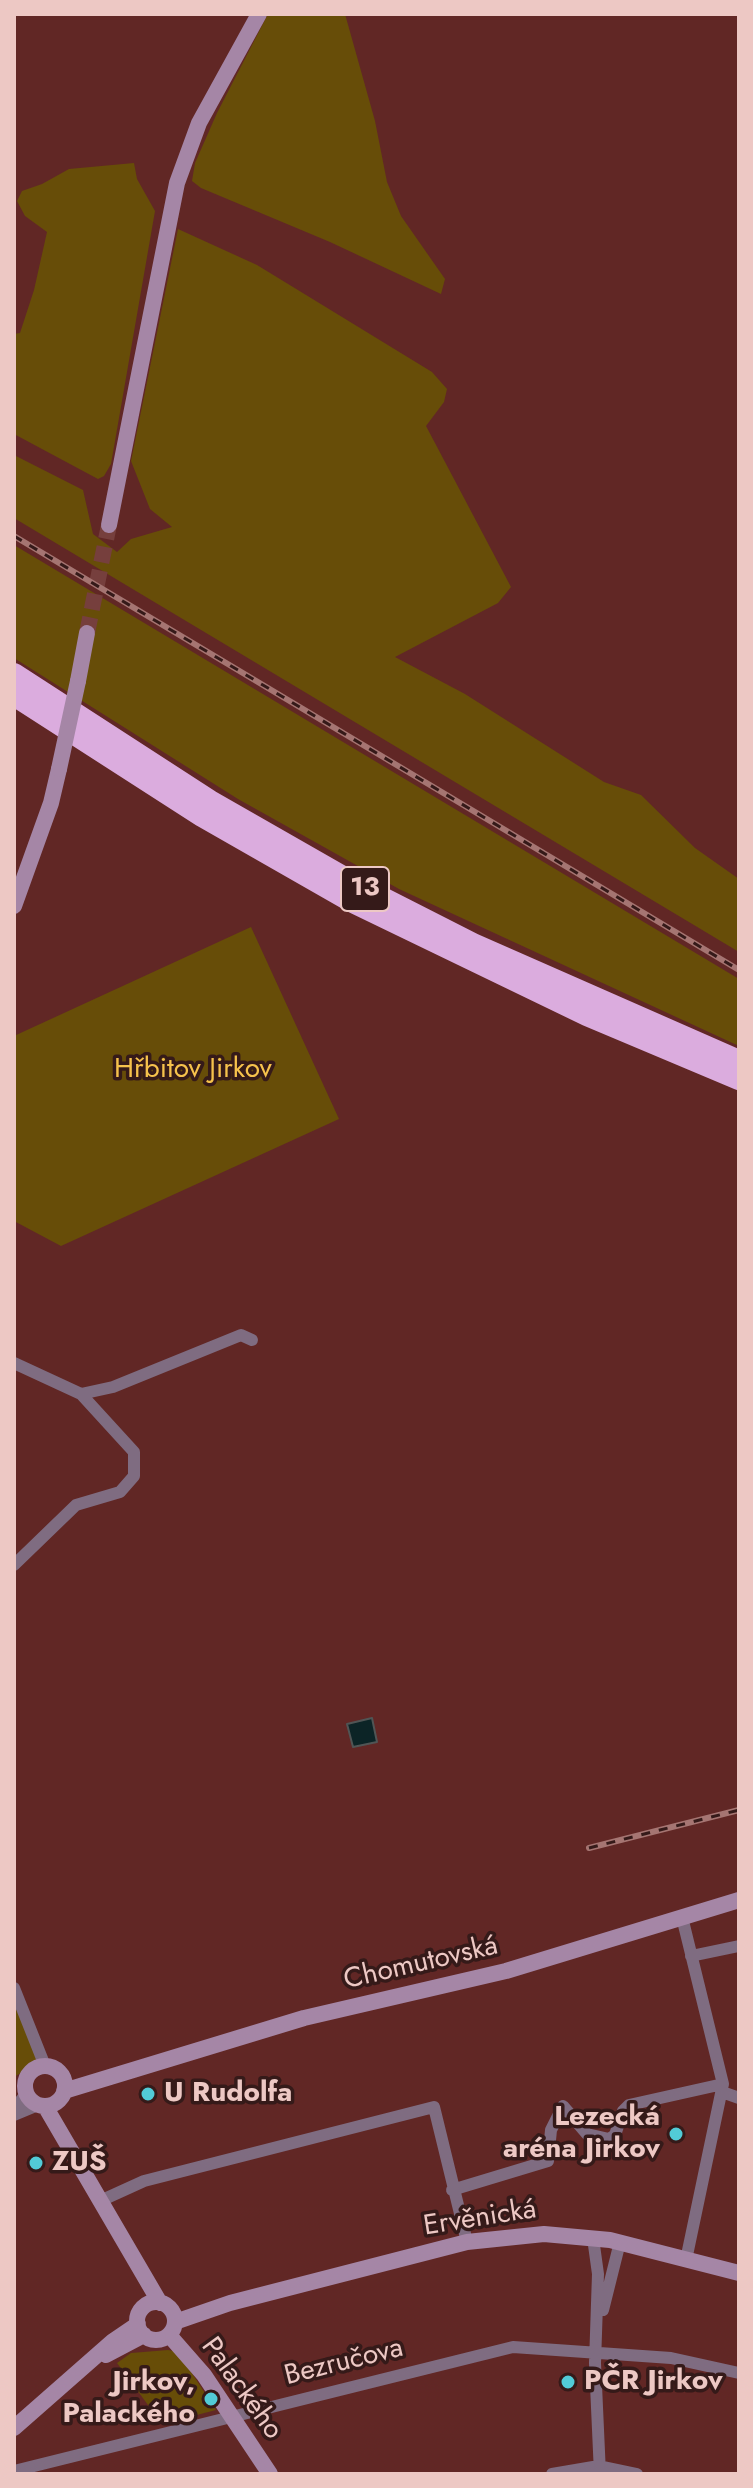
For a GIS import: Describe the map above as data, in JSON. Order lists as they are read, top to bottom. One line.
{"streets":{"highway":["13"],"street":["Chomutovská","Ervěnická","Bezručova","Palackého"]},"crossings":[["Chomutovská","Palackého"],["Ervěnická","Palackého"],["Bezručova","Palackého"]],"parks":["Hřbitov Jirkov"],"places":["U Rudolfa","Lezecká aréna Jirkov","ZUŠ","PČR Jirkov","Jirkov, Palackého"]}
